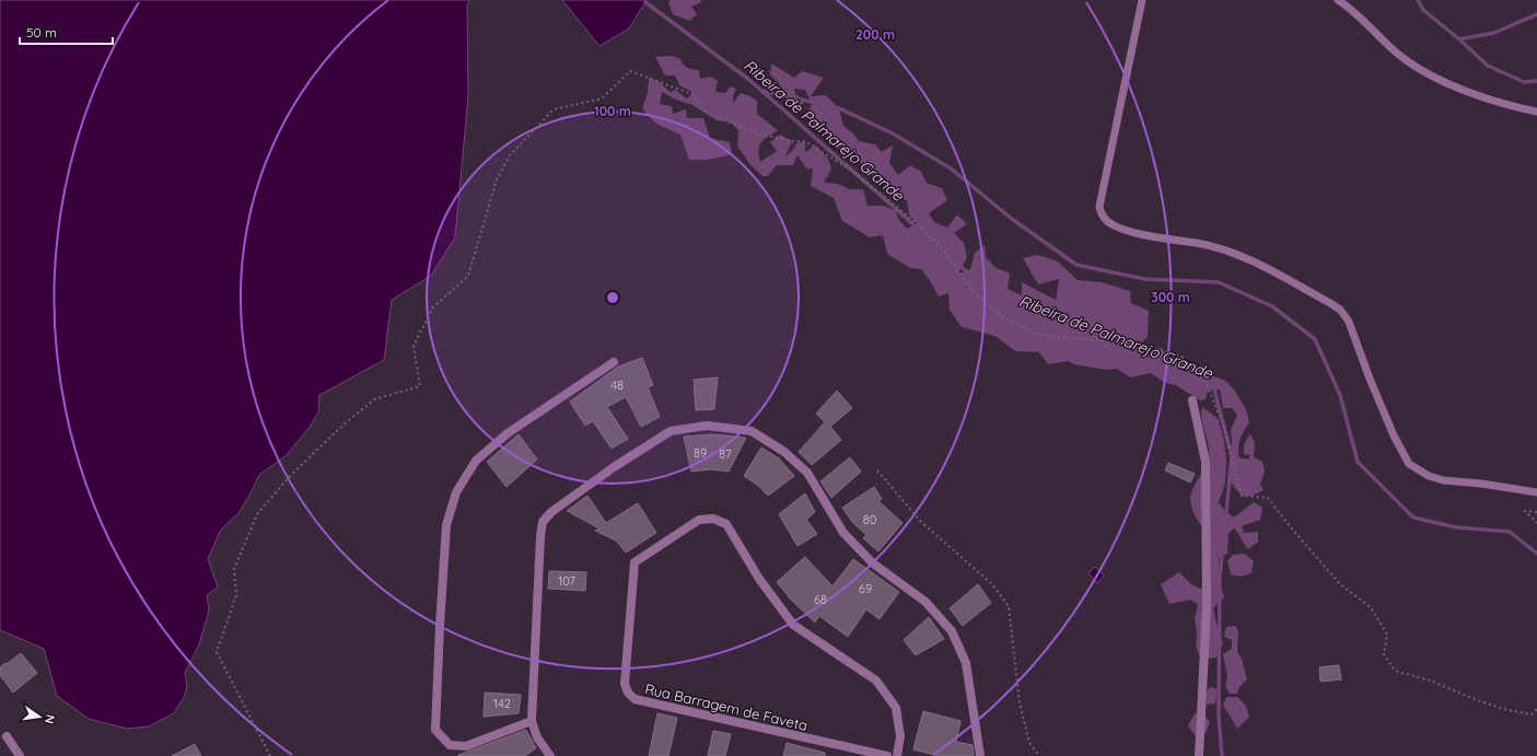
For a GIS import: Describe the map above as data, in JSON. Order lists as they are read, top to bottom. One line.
{"streets":{"street":["Rua Barragem de Faveta"]},"water":["Ribeira de Palmarejo Grande"],"house_numbers":["48","89","87","80","107","69","68","142"],"scale_bar":"50 m","north":"right","rings":["200 m","100 m","300 m"]}
